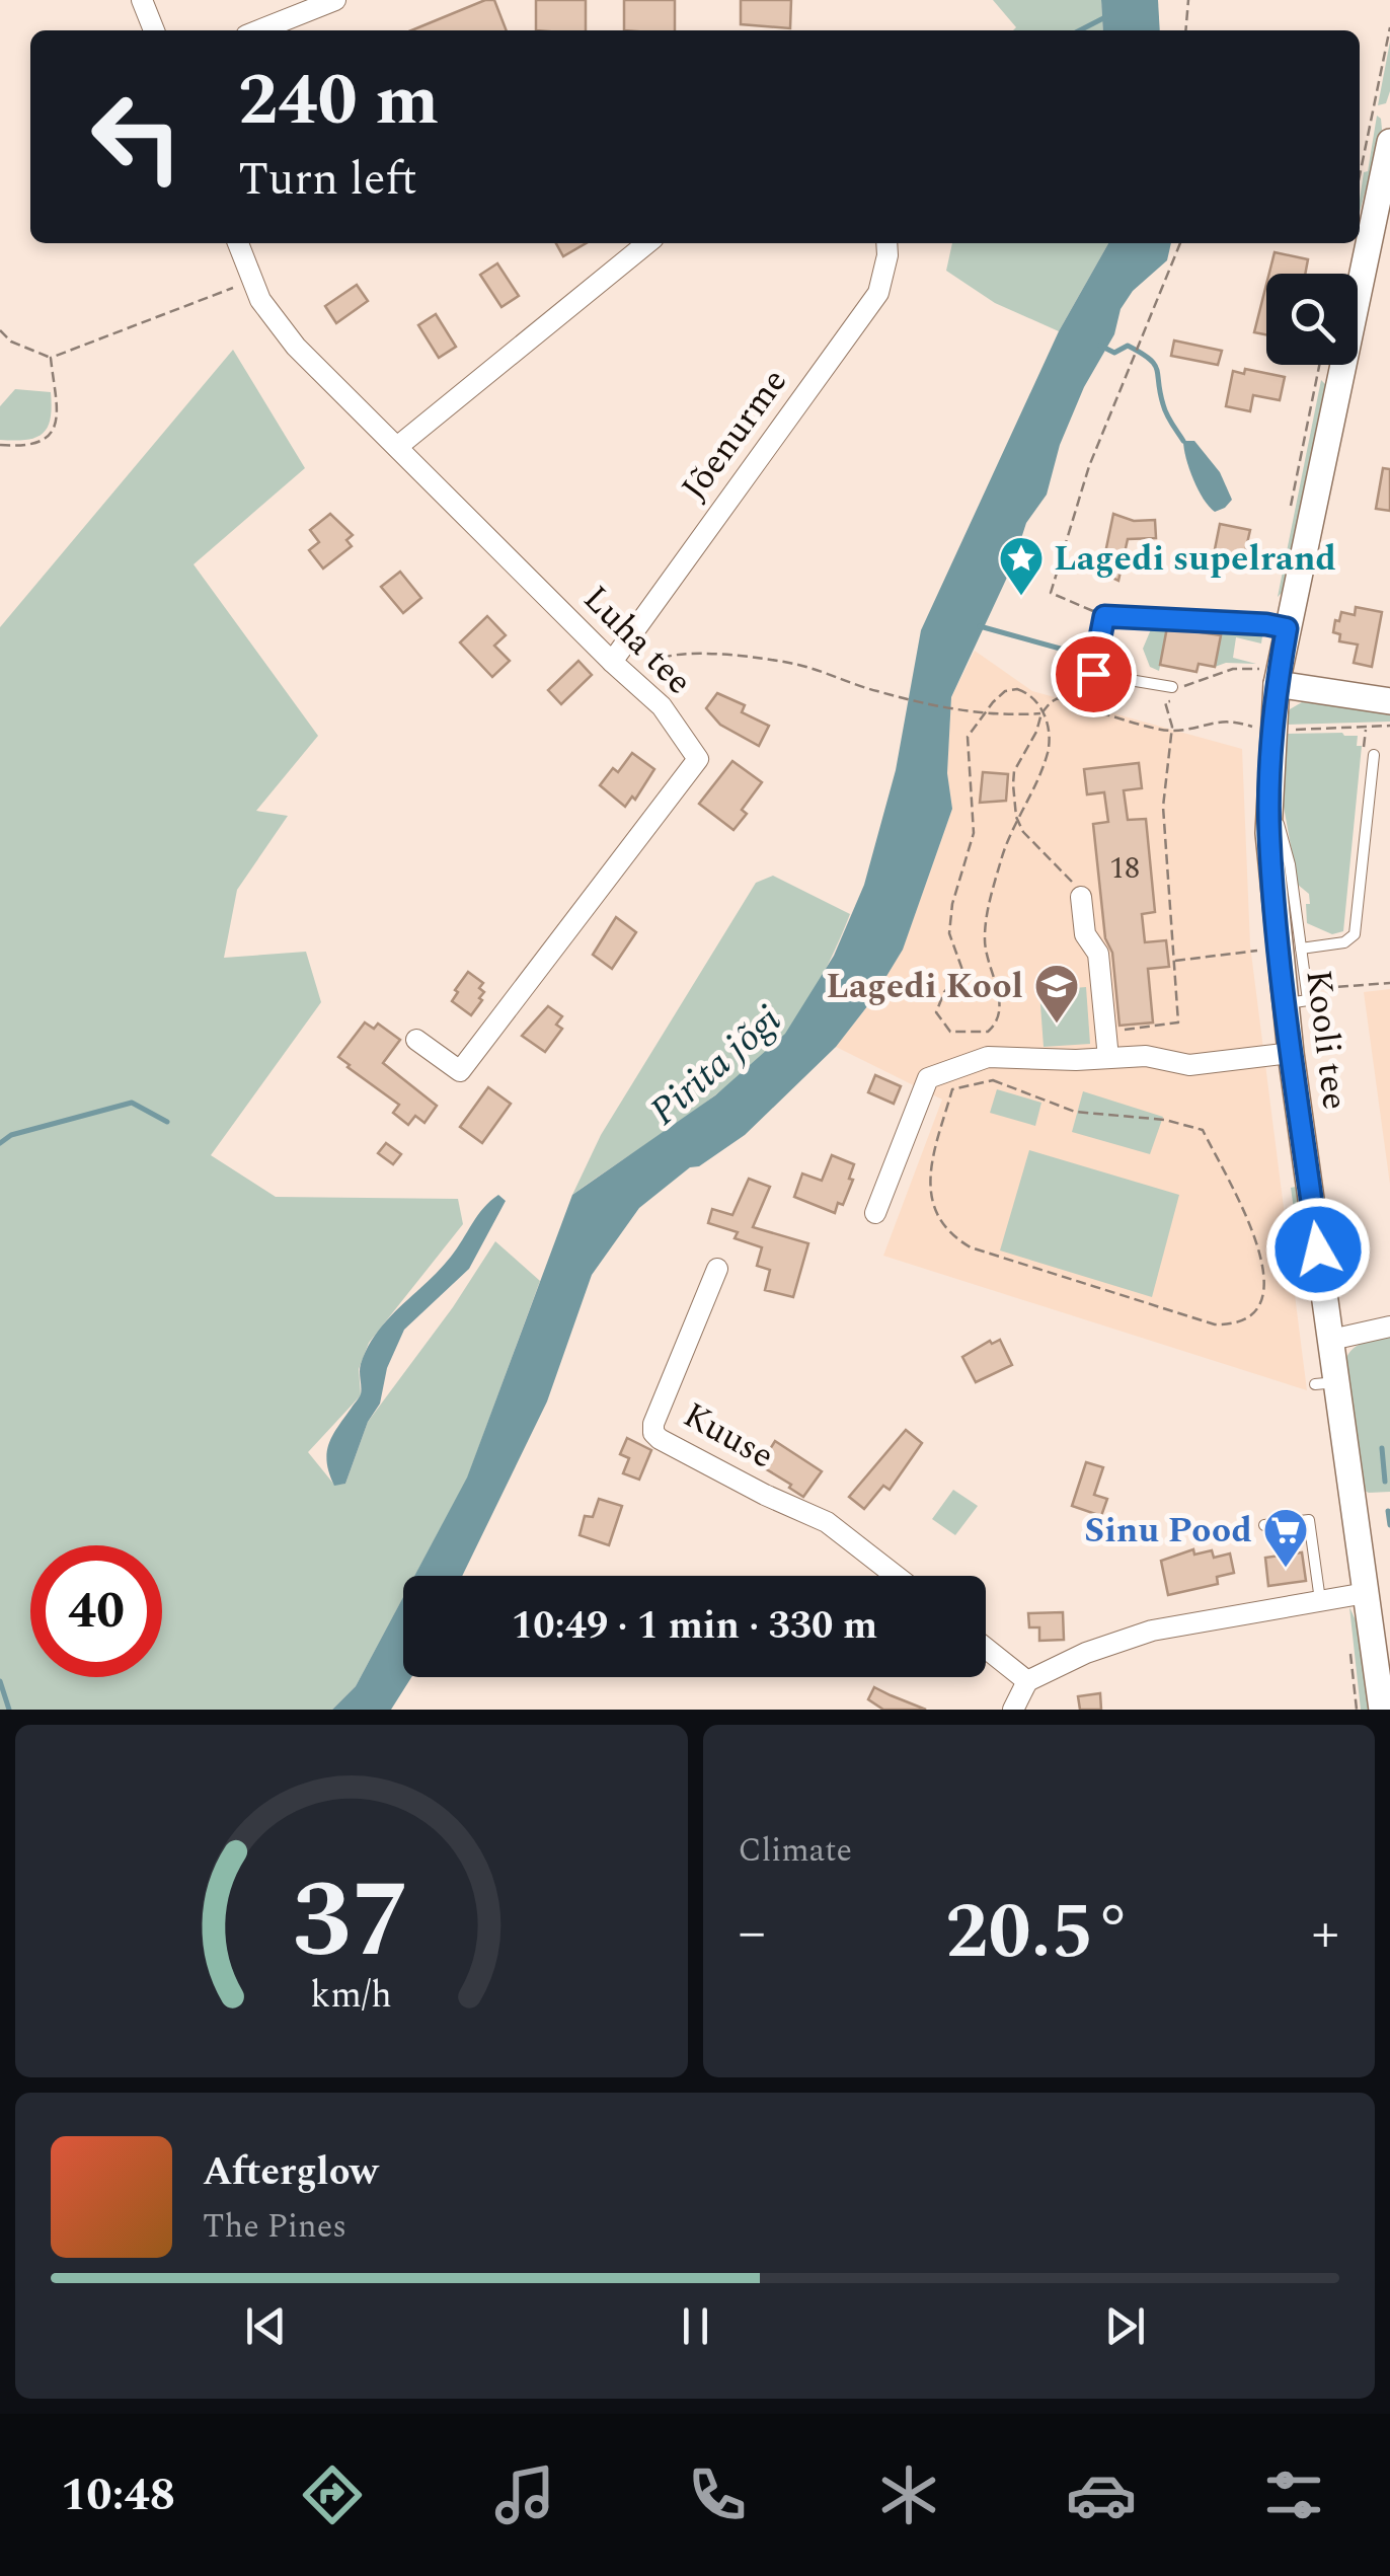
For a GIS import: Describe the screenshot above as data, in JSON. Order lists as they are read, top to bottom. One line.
{"streets":{"street":["Jõenurme","Luha tee","Kooli tee","Kuuse"]},"crossings":[["Jõenurme","Luha tee"]],"water":["Pirita jõgi"],"places":{"place":["Lagedi supelrand"],"school or university":["Lagedi Kool"],"supermarket":["Sinu Pood"]},"house_numbers":["18"],"page":{"turn":["240 m","Turn left"],"limit":"40","trip":"10:49 · 1 min · 330 m","tile":"Climate","heat":["−","20.5°","+"],"song":["Afterglow","The Pines"],"tabs":"10:48","gauge":["37","km/h"]}}
